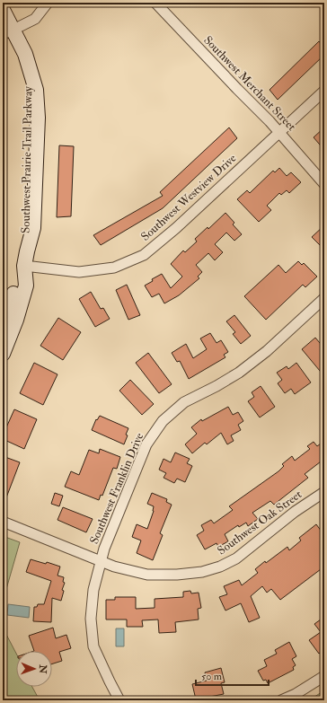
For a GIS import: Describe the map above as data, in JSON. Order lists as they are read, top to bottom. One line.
{"streets":{"street":["Southwest Merchant Street","Southwest Prairie Trail Parkway","Southwest Westview Drive","Southwest Franklin Drive","Southwest Oak Street"]},"crossings":[["Southwest Merchant Street","Southwest Westview Drive"],["Southwest Prairie Trail Parkway","Southwest Westview Drive"],["Southwest Franklin Drive","Southwest Oak Street"]],"scale_bar":"50 m","north":"right"}
